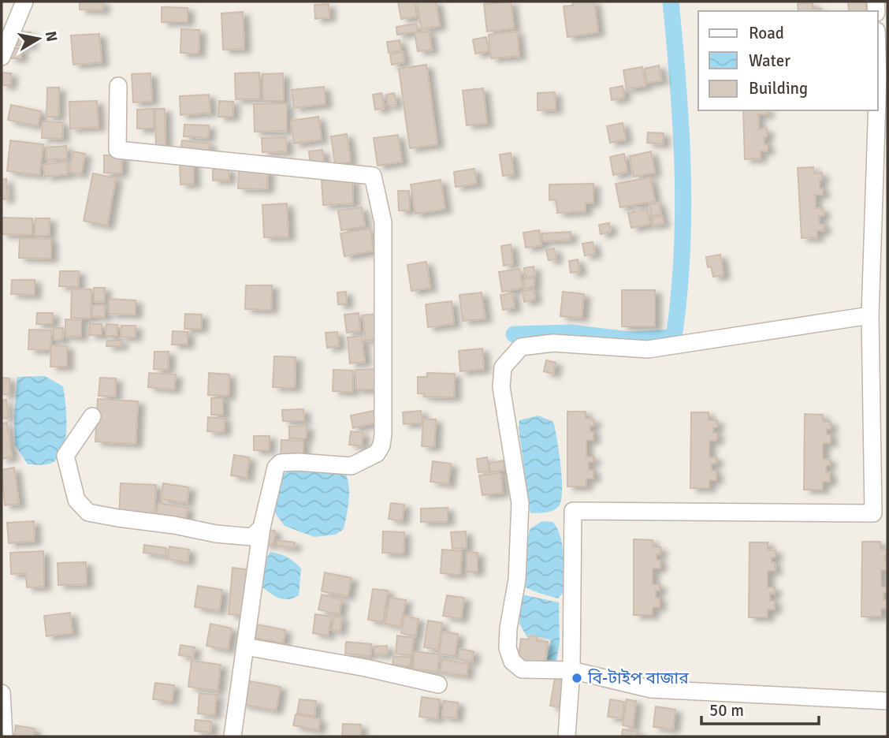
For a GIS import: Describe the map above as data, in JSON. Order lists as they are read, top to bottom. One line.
{"places":["বি-টাইপ বাজার"],"legend":["Road","Water","Building"],"scale_bar":"50 m","north":"right"}
